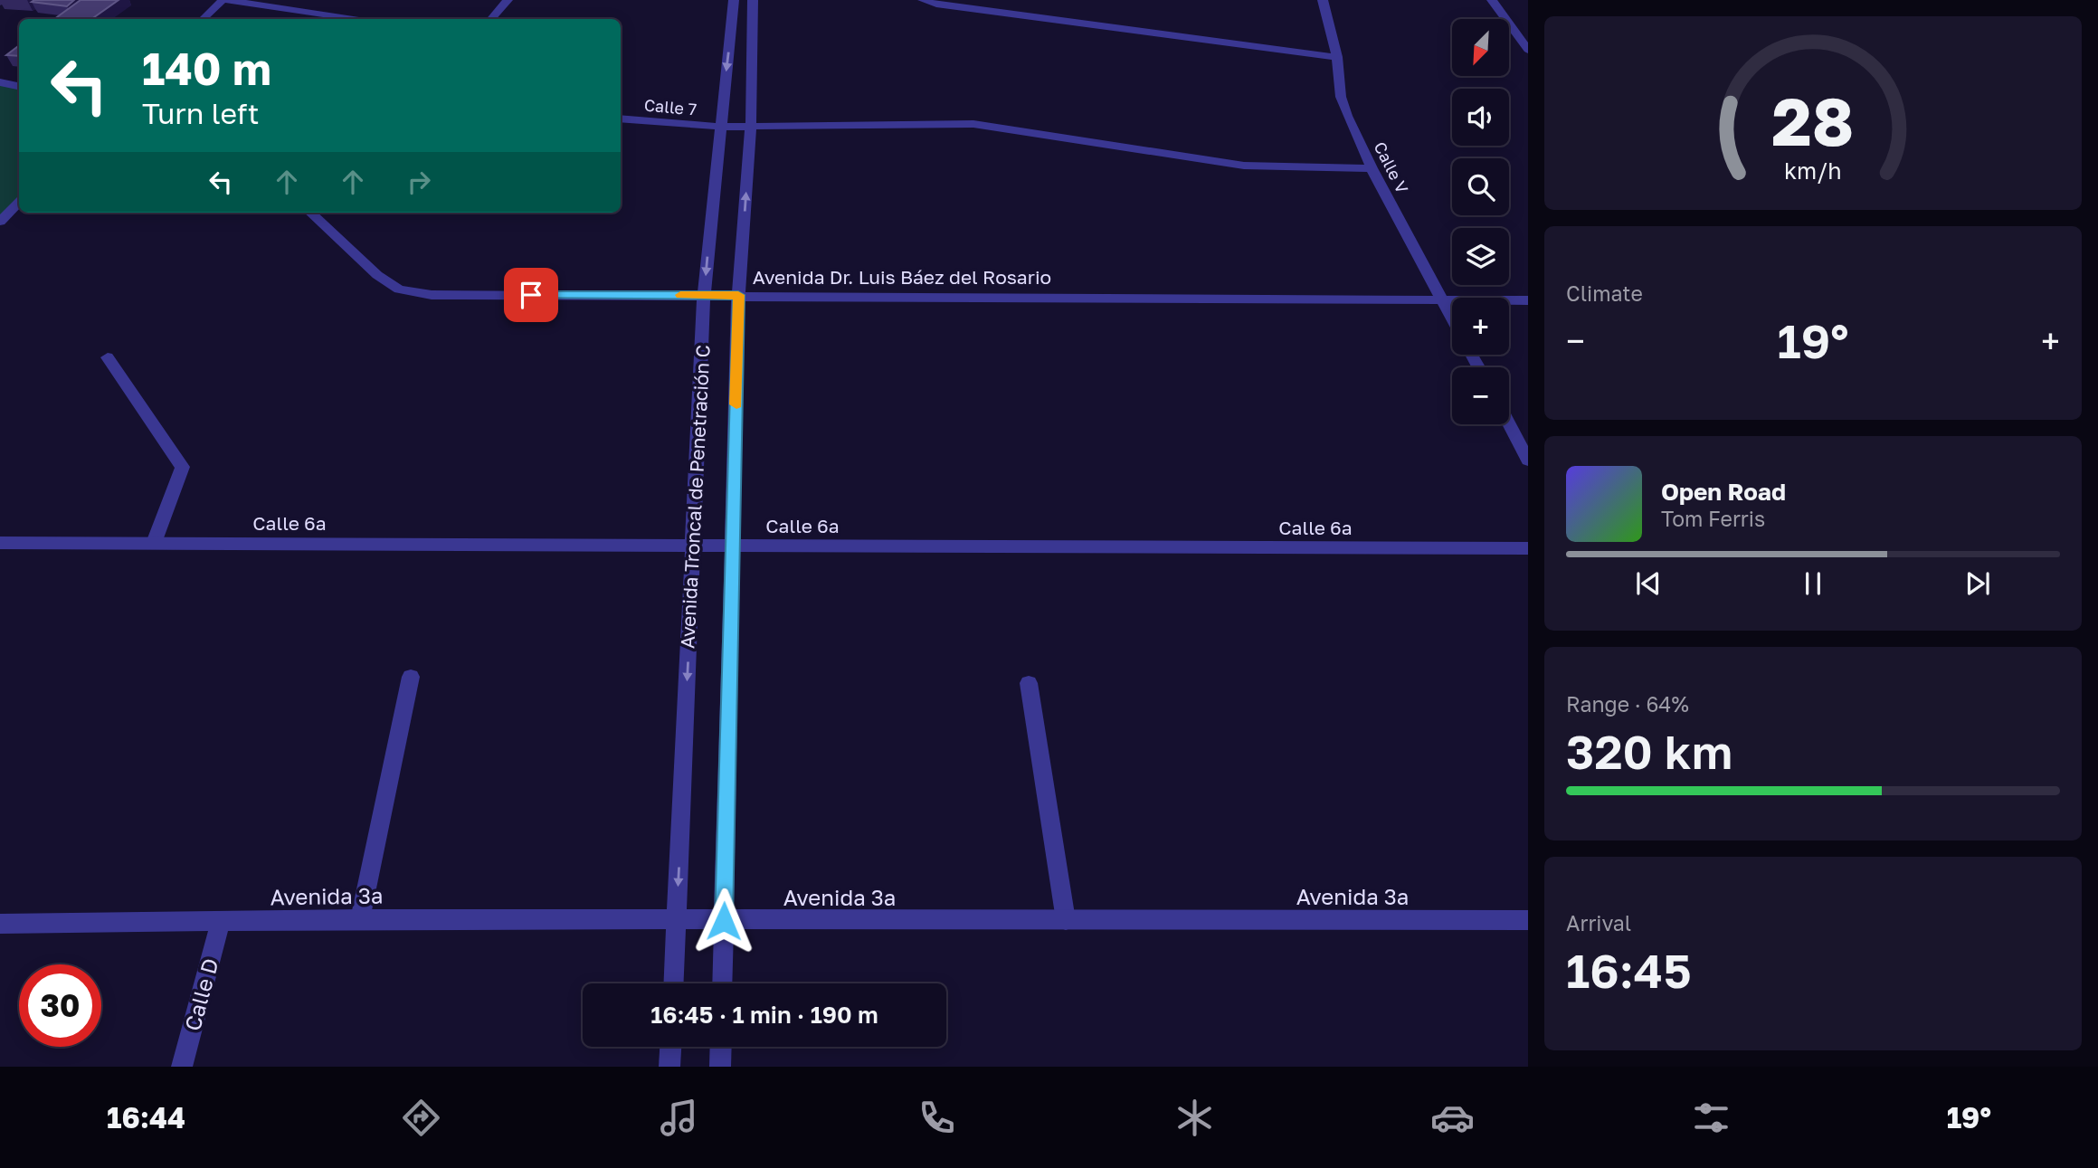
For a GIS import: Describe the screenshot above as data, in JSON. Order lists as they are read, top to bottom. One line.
{"streets":{"street":["Calle 7","Calle V","Avenida Dr. Luis Báez del Rosario","Avenida Troncal de Penetración C","Calle 6a","Avenida 3a","Calle D"]},"crossings":[["Calle 7","Calle V"],["Calle 7","Avenida Troncal de Penetración C"],["Calle V","Avenida Dr. Luis Báez del Rosario"],["Avenida Dr. Luis Báez del Rosario","Avenida Troncal de Penetración C"],["Avenida Troncal de Penetración C","Calle 6a"],["Avenida Troncal de Penetración C","Avenida 3a"],["Avenida 3a","Calle D"]],"north":"bottom left","page":{"map_buttons":["+","−"],"turn":["140 m","Turn left"],"tile":["Climate",["Range · 64%","320 km"],["Arrival","16:45"]],"heat":["−","19°","+"],"song":["Open Road","Tom Ferris"],"limit":"30","trip":"16:45 · 1 min · 190 m","tabs":["16:44","19°"],"gauge":["28","km/h"]}}
